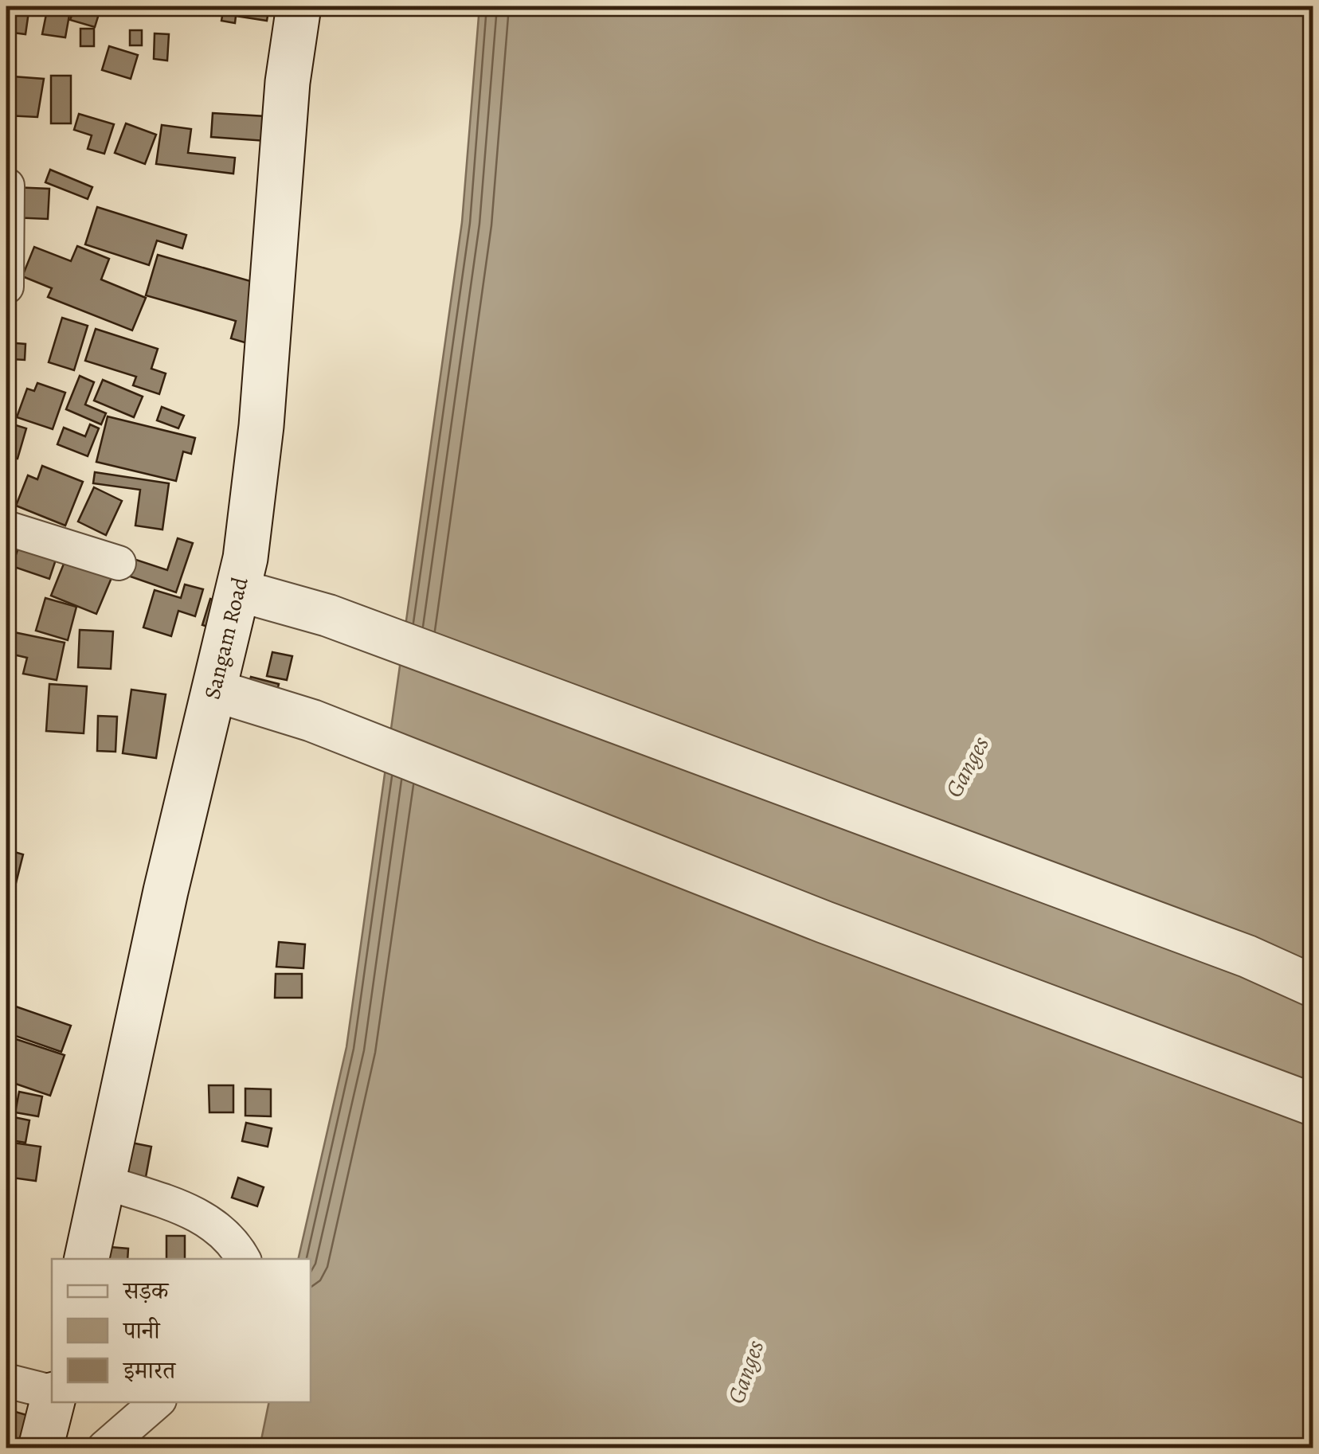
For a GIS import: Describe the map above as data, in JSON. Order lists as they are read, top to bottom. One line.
{"streets":{"main road":["Sangam Road"]},"water":["Ganges"],"legend":["सड़क","पानी","इमारत"]}
